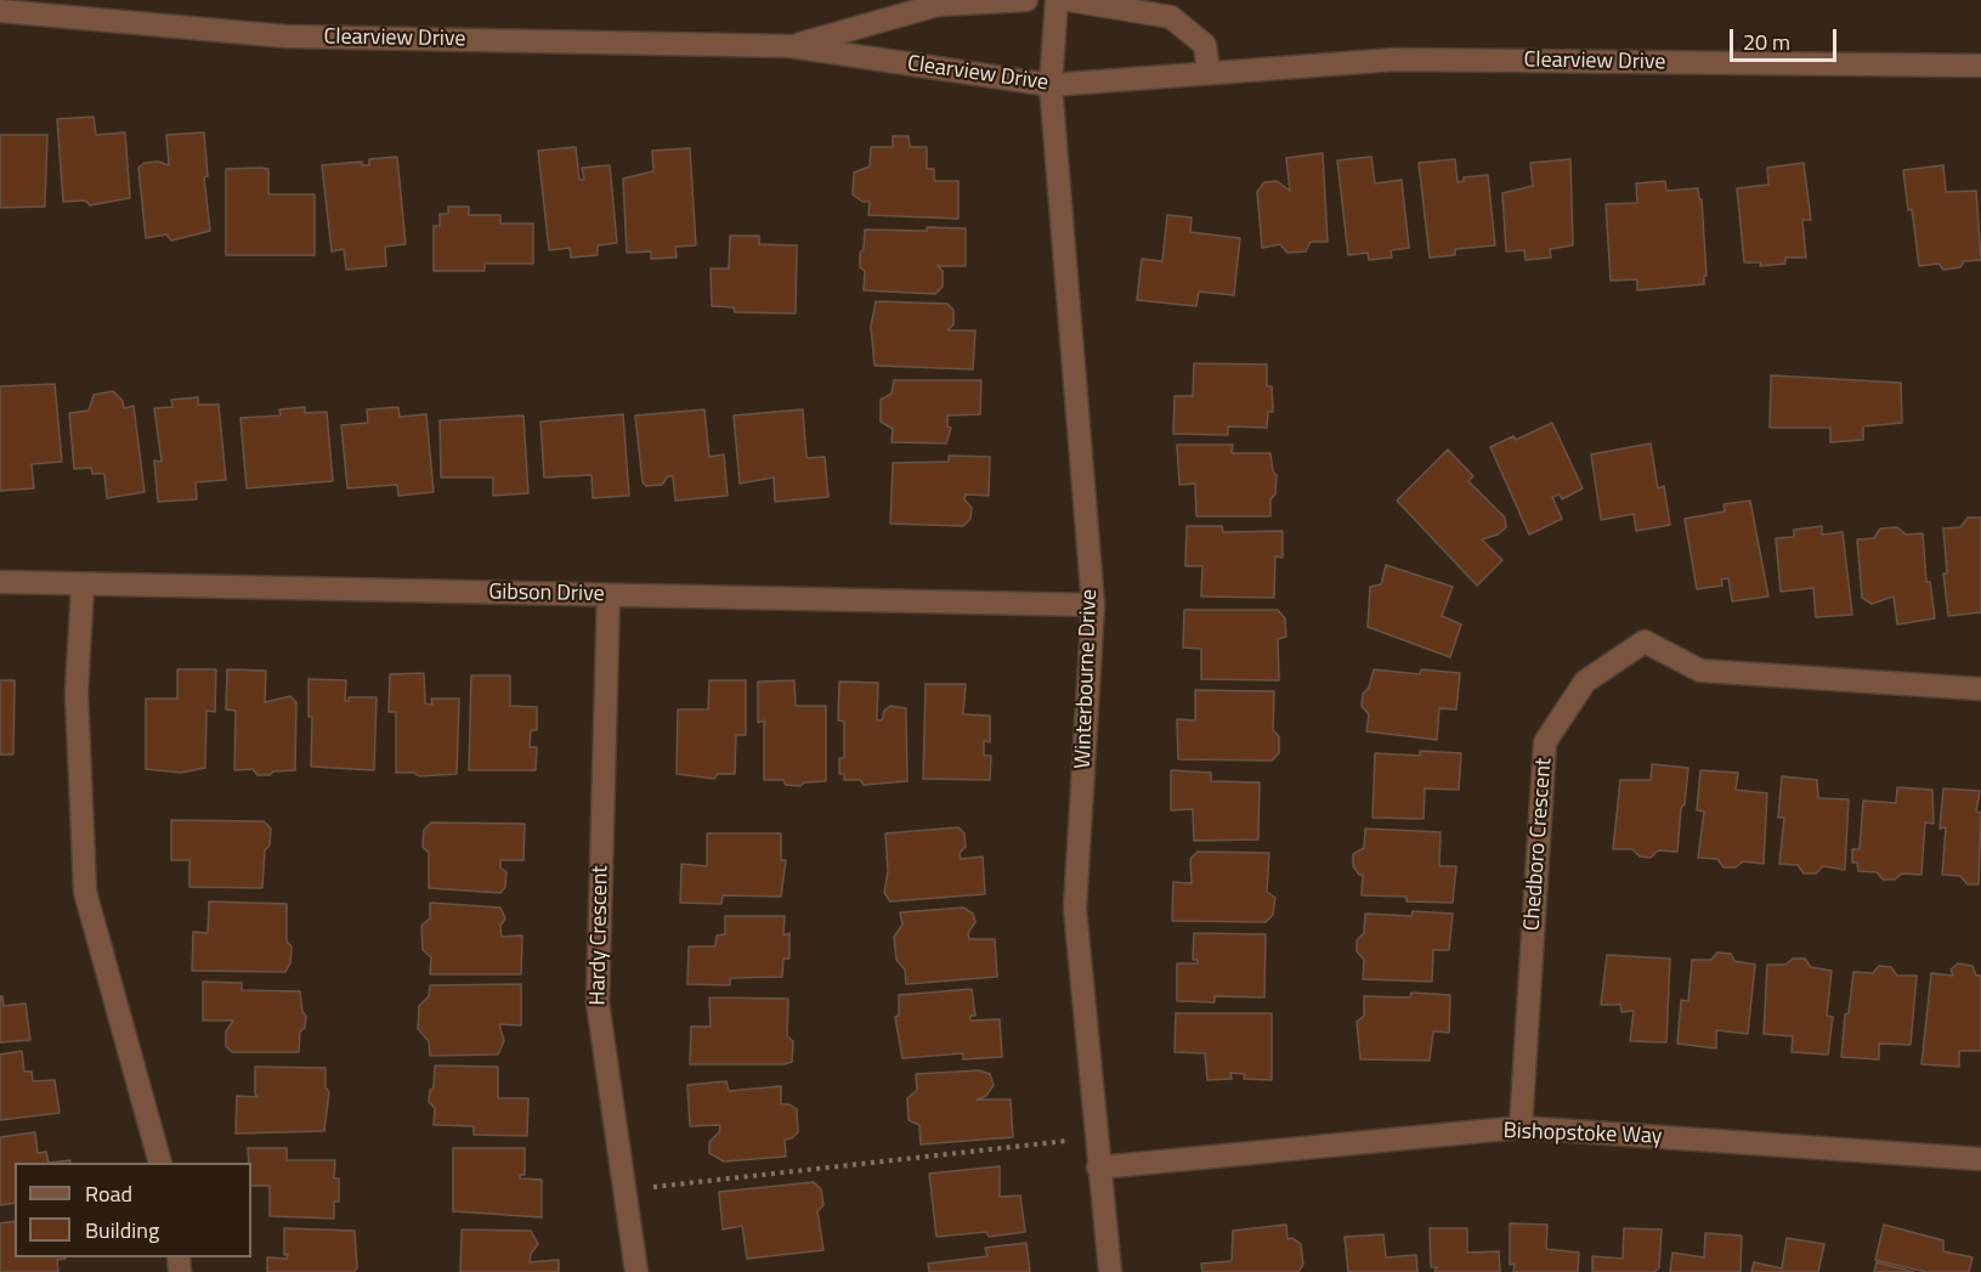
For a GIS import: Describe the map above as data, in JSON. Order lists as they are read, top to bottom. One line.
{"streets":{"street":["Clearview Drive","Gibson Drive","Winterbourne Drive","Chedboro Crescent","Hardy Crescent","Bishopstoke Way"]},"crossings":[["Clearview Drive","Winterbourne Drive"],["Gibson Drive","Winterbourne Drive"],["Gibson Drive","Hardy Crescent"],["Winterbourne Drive","Bishopstoke Way"],["Chedboro Crescent","Bishopstoke Way"]],"legend":["Road","Building"],"scale_bar":"20 m"}
